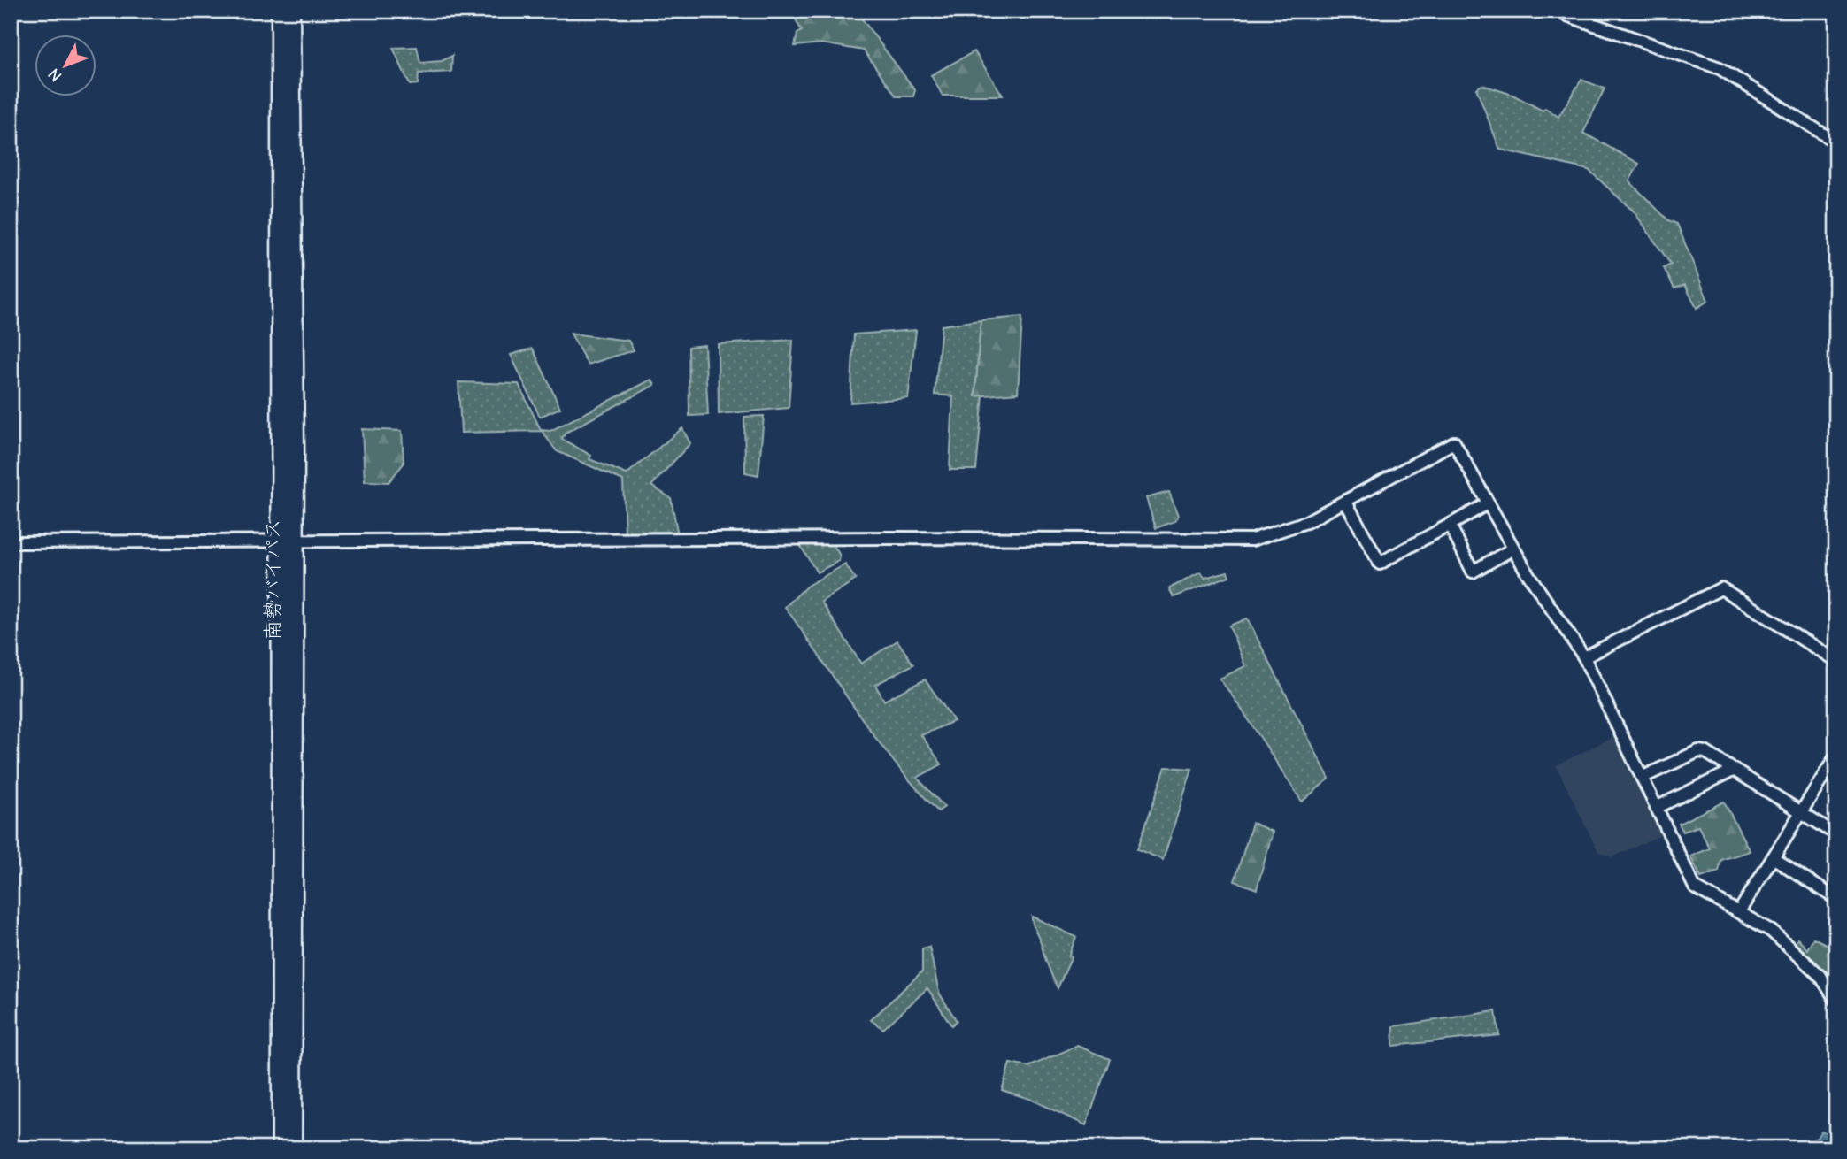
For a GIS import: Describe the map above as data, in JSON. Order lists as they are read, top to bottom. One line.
{"streets":{"highway":["南勢バイパス"]},"north":"bottom left"}
